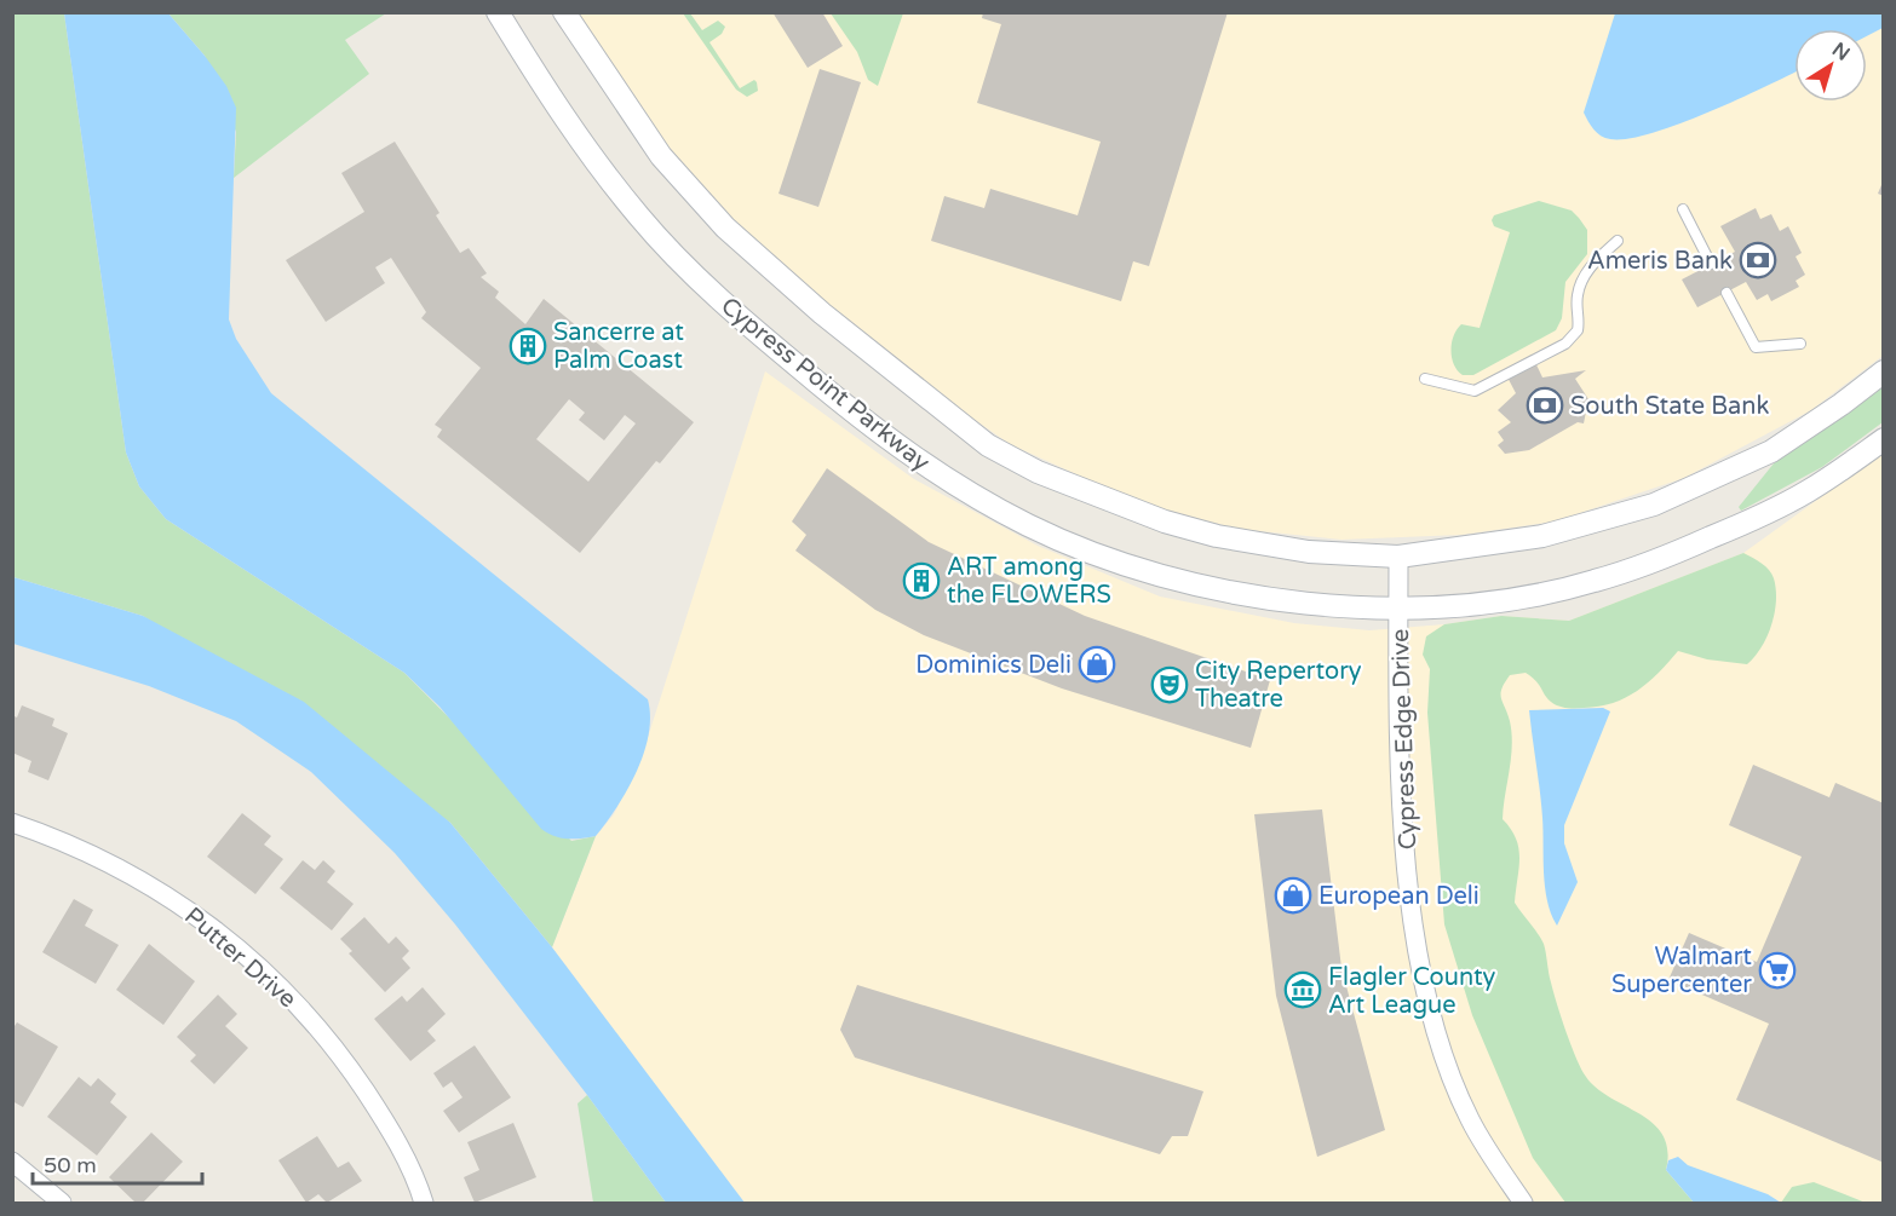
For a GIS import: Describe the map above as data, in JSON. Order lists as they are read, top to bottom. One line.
{"streets":{"street":["Cypress Point Parkway","Cypress Edge Drive","Putter Drive"]},"crossings":[["Cypress Point Parkway","Cypress Edge Drive"]],"places":{"bank":["Ameris Bank","South State Bank"],"building":["Sancerre at Palm Coast","ART among the FLOWERS"],"shop":["Dominics Deli","European Deli"],"theatre":["City Repertory Theatre"],"supermarket":["Walmart Supercenter"],"museum":["Flagler County Art League"]},"scale_bar":"50 m","north":"top right"}
